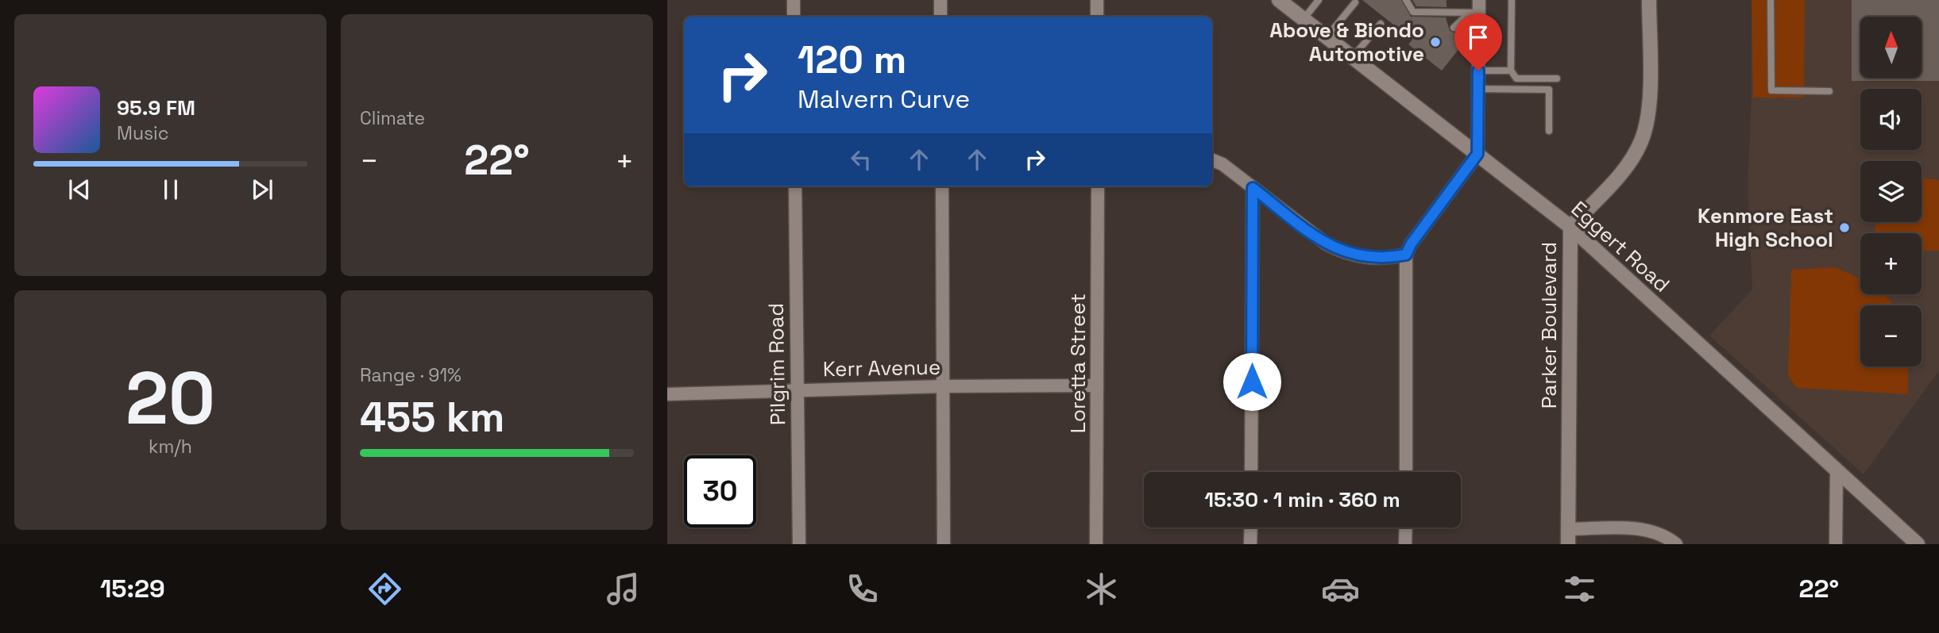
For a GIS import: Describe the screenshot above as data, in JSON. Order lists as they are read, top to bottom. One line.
{"streets":{"street":["Eggert Road","Parker Boulevard","Loretta Street","Pilgrim Road","Kerr Avenue"]},"crossings":[["Eggert Road","Parker Boulevard"],["Loretta Street","Kerr Avenue"],["Pilgrim Road","Kerr Avenue"]],"places":["Above & Biondo Automotive","Kenmore East High School"],"north":"top","page":{"tile":["Climate",["20","km/h"],["Range · 91%","455 km"]],"map_buttons":["+","−"],"turn":["120 m","Malvern Curve"],"song":["95.9 FM","Music"],"heat":["−","22°","+"],"limit":"30","trip":"15:30 · 1 min · 360 m","tabs":["15:29","22°"]}}
